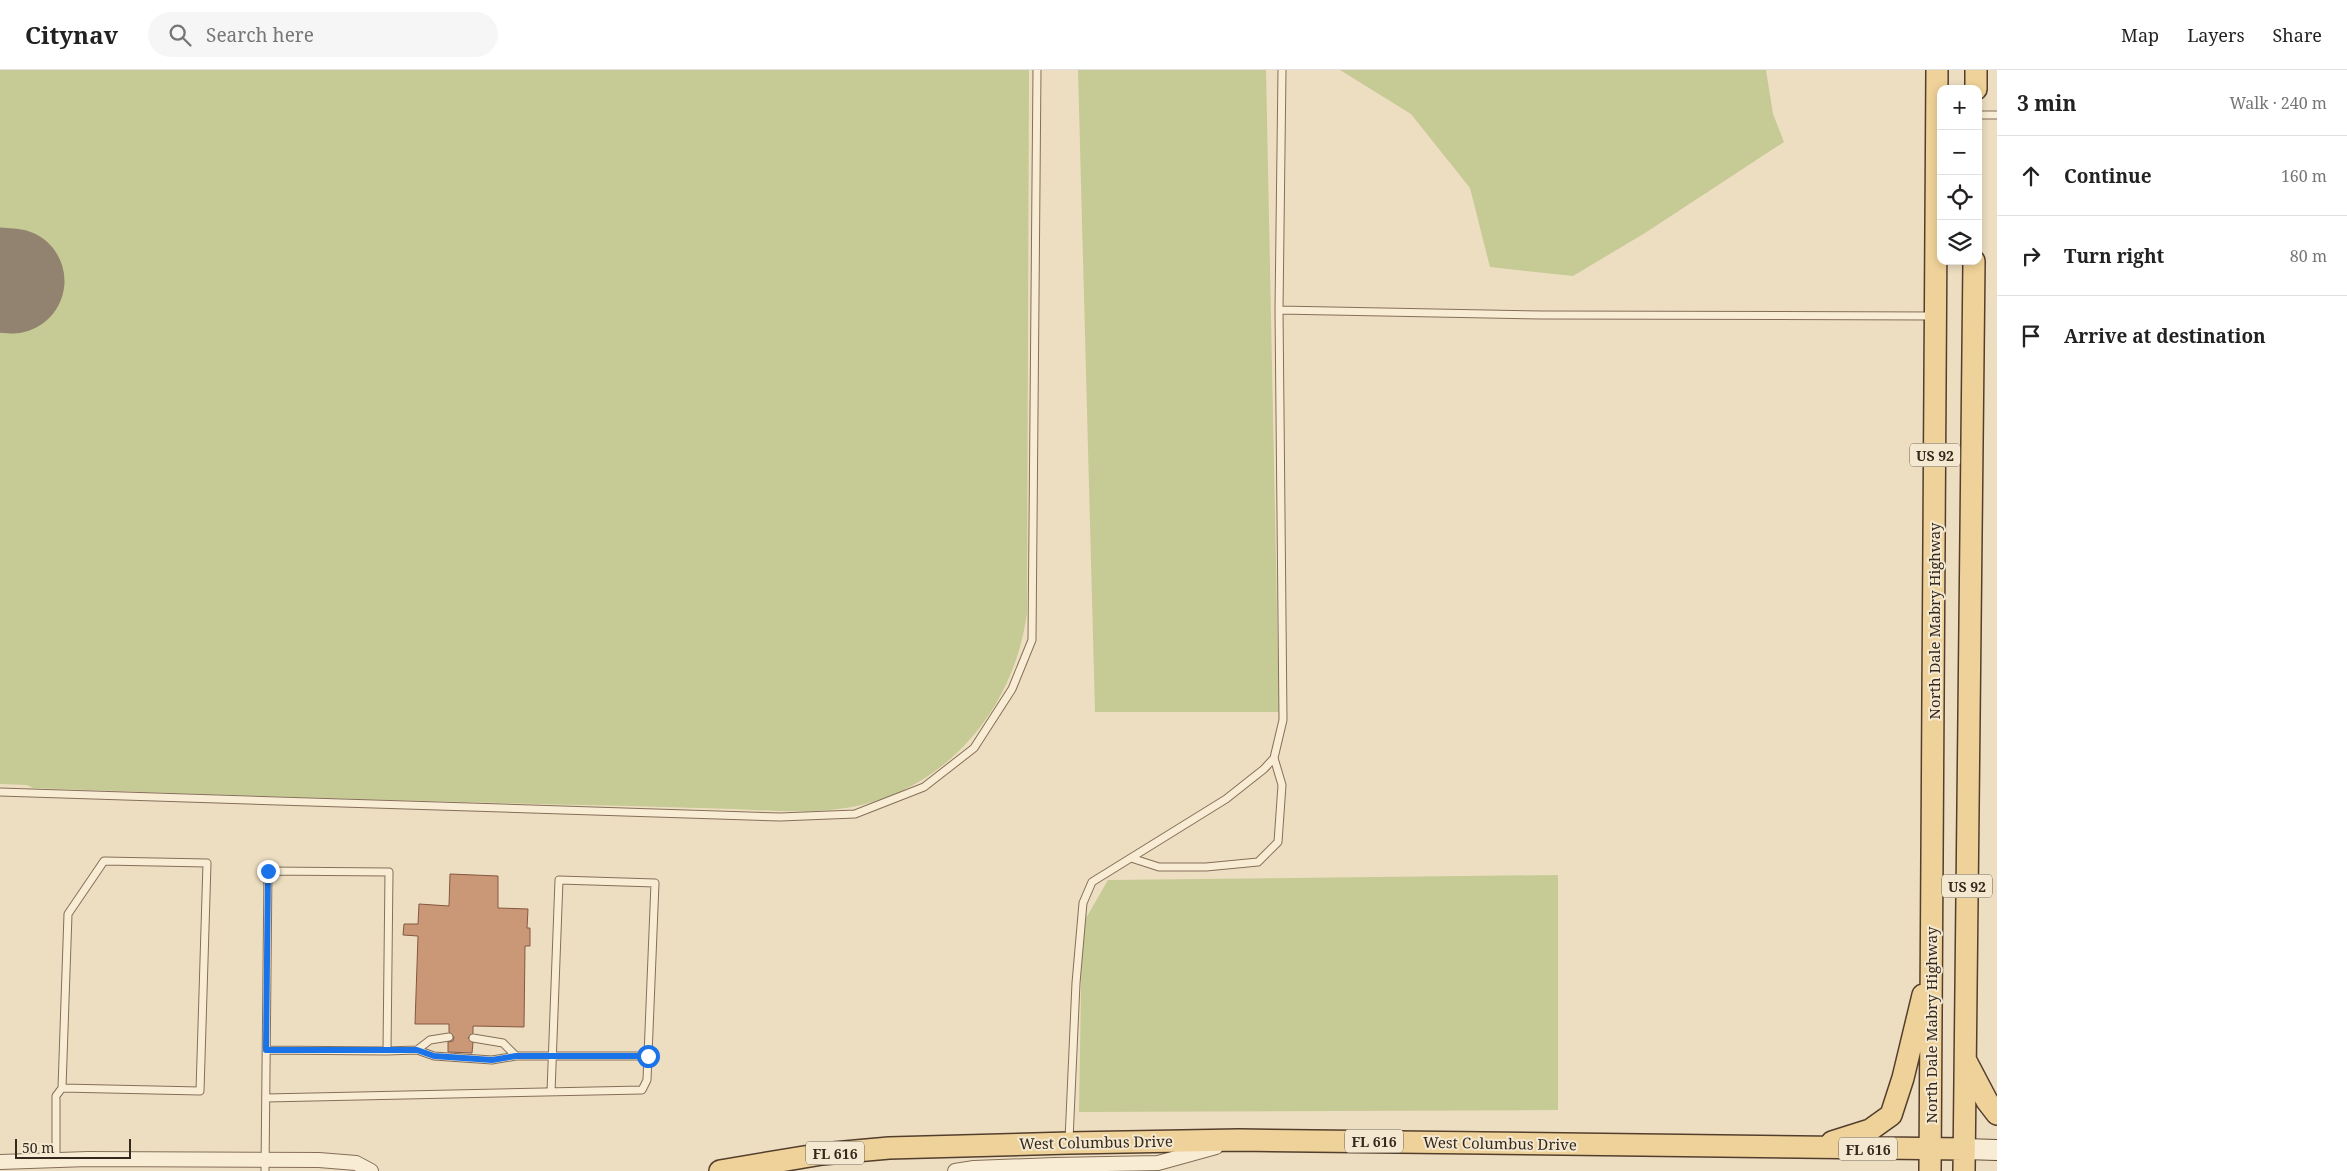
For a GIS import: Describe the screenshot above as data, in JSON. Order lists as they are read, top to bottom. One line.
{"streets":{"main road":["US 92","North Dale Mabry Highway","FL 616","West Columbus Drive"]},"crossings":[["US 92","West Columbus Drive"],["North Dale Mabry Highway","West Columbus Drive"]],"scale_bar":"50 m","page":{"header":"Citynav","search":"Search here","nav":["Map","Layers","Share"],"heading":["3 min","Walk · 240 m"],"map_buttons":["+","−"],"list":[["Continue","160 m"],["Turn right","80 m"],"Arrive at destination"],"scale":"50 m"}}
